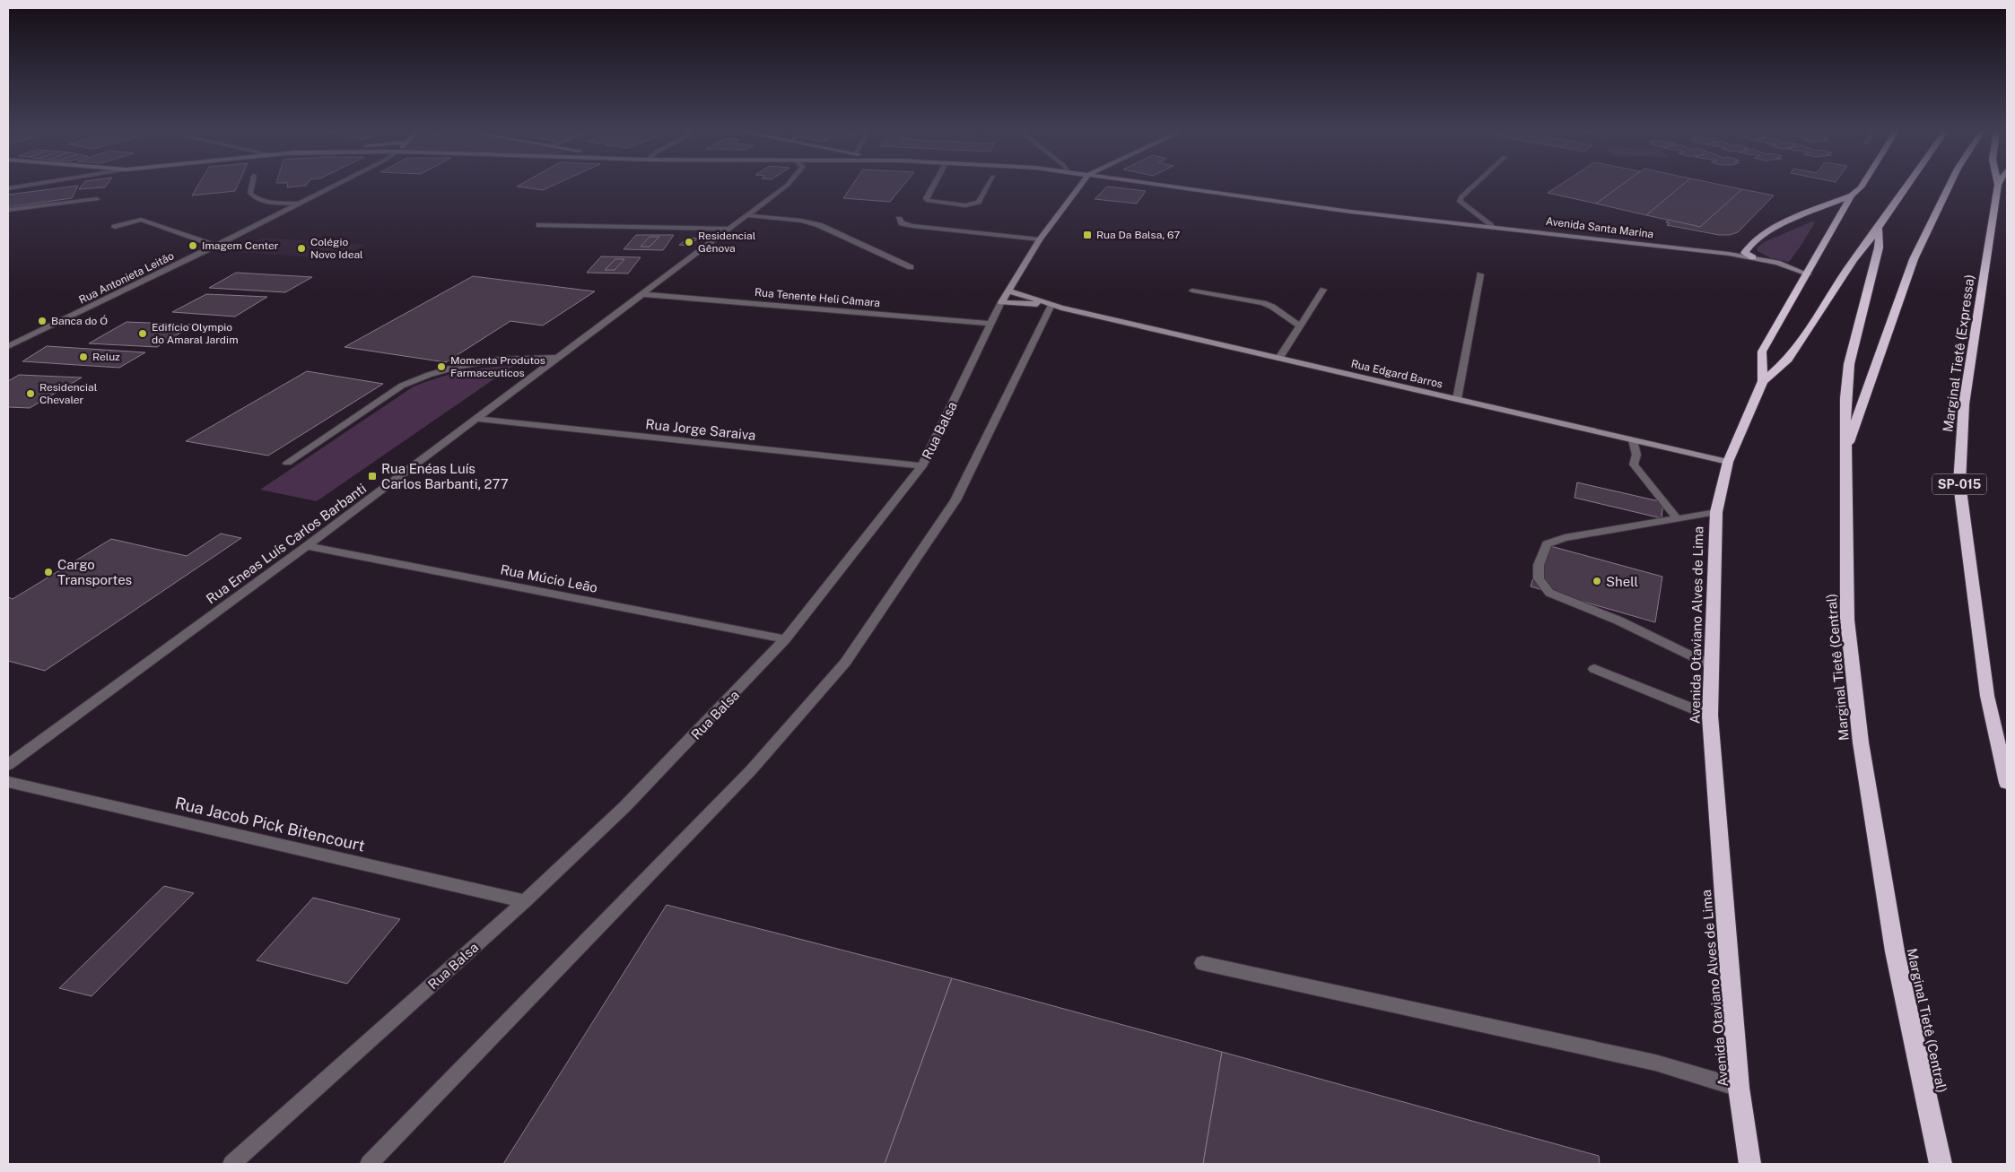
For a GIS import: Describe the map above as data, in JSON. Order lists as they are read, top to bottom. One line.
{"streets":{"highway":["Marginal Tietê (Expressa)","SP-015","Avenida Otaviano Alves de Lima","Marginal Tietê (Central)"],"main road":["Avenida Santa Marina","Rua Edgard Barros","Rua Balsa"],"street":["Rua Antonieta Leitão","Rua Tenente Heli Câmara","Rua Jorge Saraiva","Rua Eneas Luís Carlos Barbanti","Rua Múcio Leão","Rua Jacob Pick Bitencourt"]},"crossings":[["Avenida Santa Marina","Avenida Otaviano Alves de Lima"],["Rua Tenente Heli Câmara","Rua Balsa"],["Rua Tenente Heli Câmara","Rua Eneas Luís Carlos Barbanti"],["Rua Edgard Barros","Rua Balsa"],["Rua Edgard Barros","Avenida Otaviano Alves de Lima"],["Rua Jorge Saraiva","Rua Balsa"],["Rua Jorge Saraiva","Rua Eneas Luís Carlos Barbanti"],["Rua Balsa","Rua Múcio Leão"],["Rua Balsa","Rua Jacob Pick Bitencourt"],["Rua Eneas Luís Carlos Barbanti","Rua Múcio Leão"]],"places":{"transit":["Rua Da Balsa, 67","Rua Enéas Luís Carlos Barbanti, 277"],"other":["Residencial Gênova","Imagem Center","Colégio Novo Ideal","Banca do Ó","Edifício Olympio do Amaral Jardim","Reluz","Momenta Produtos Farmaceuticos","Residencial Chevaler","Cargo Transportes","Shell"]}}
